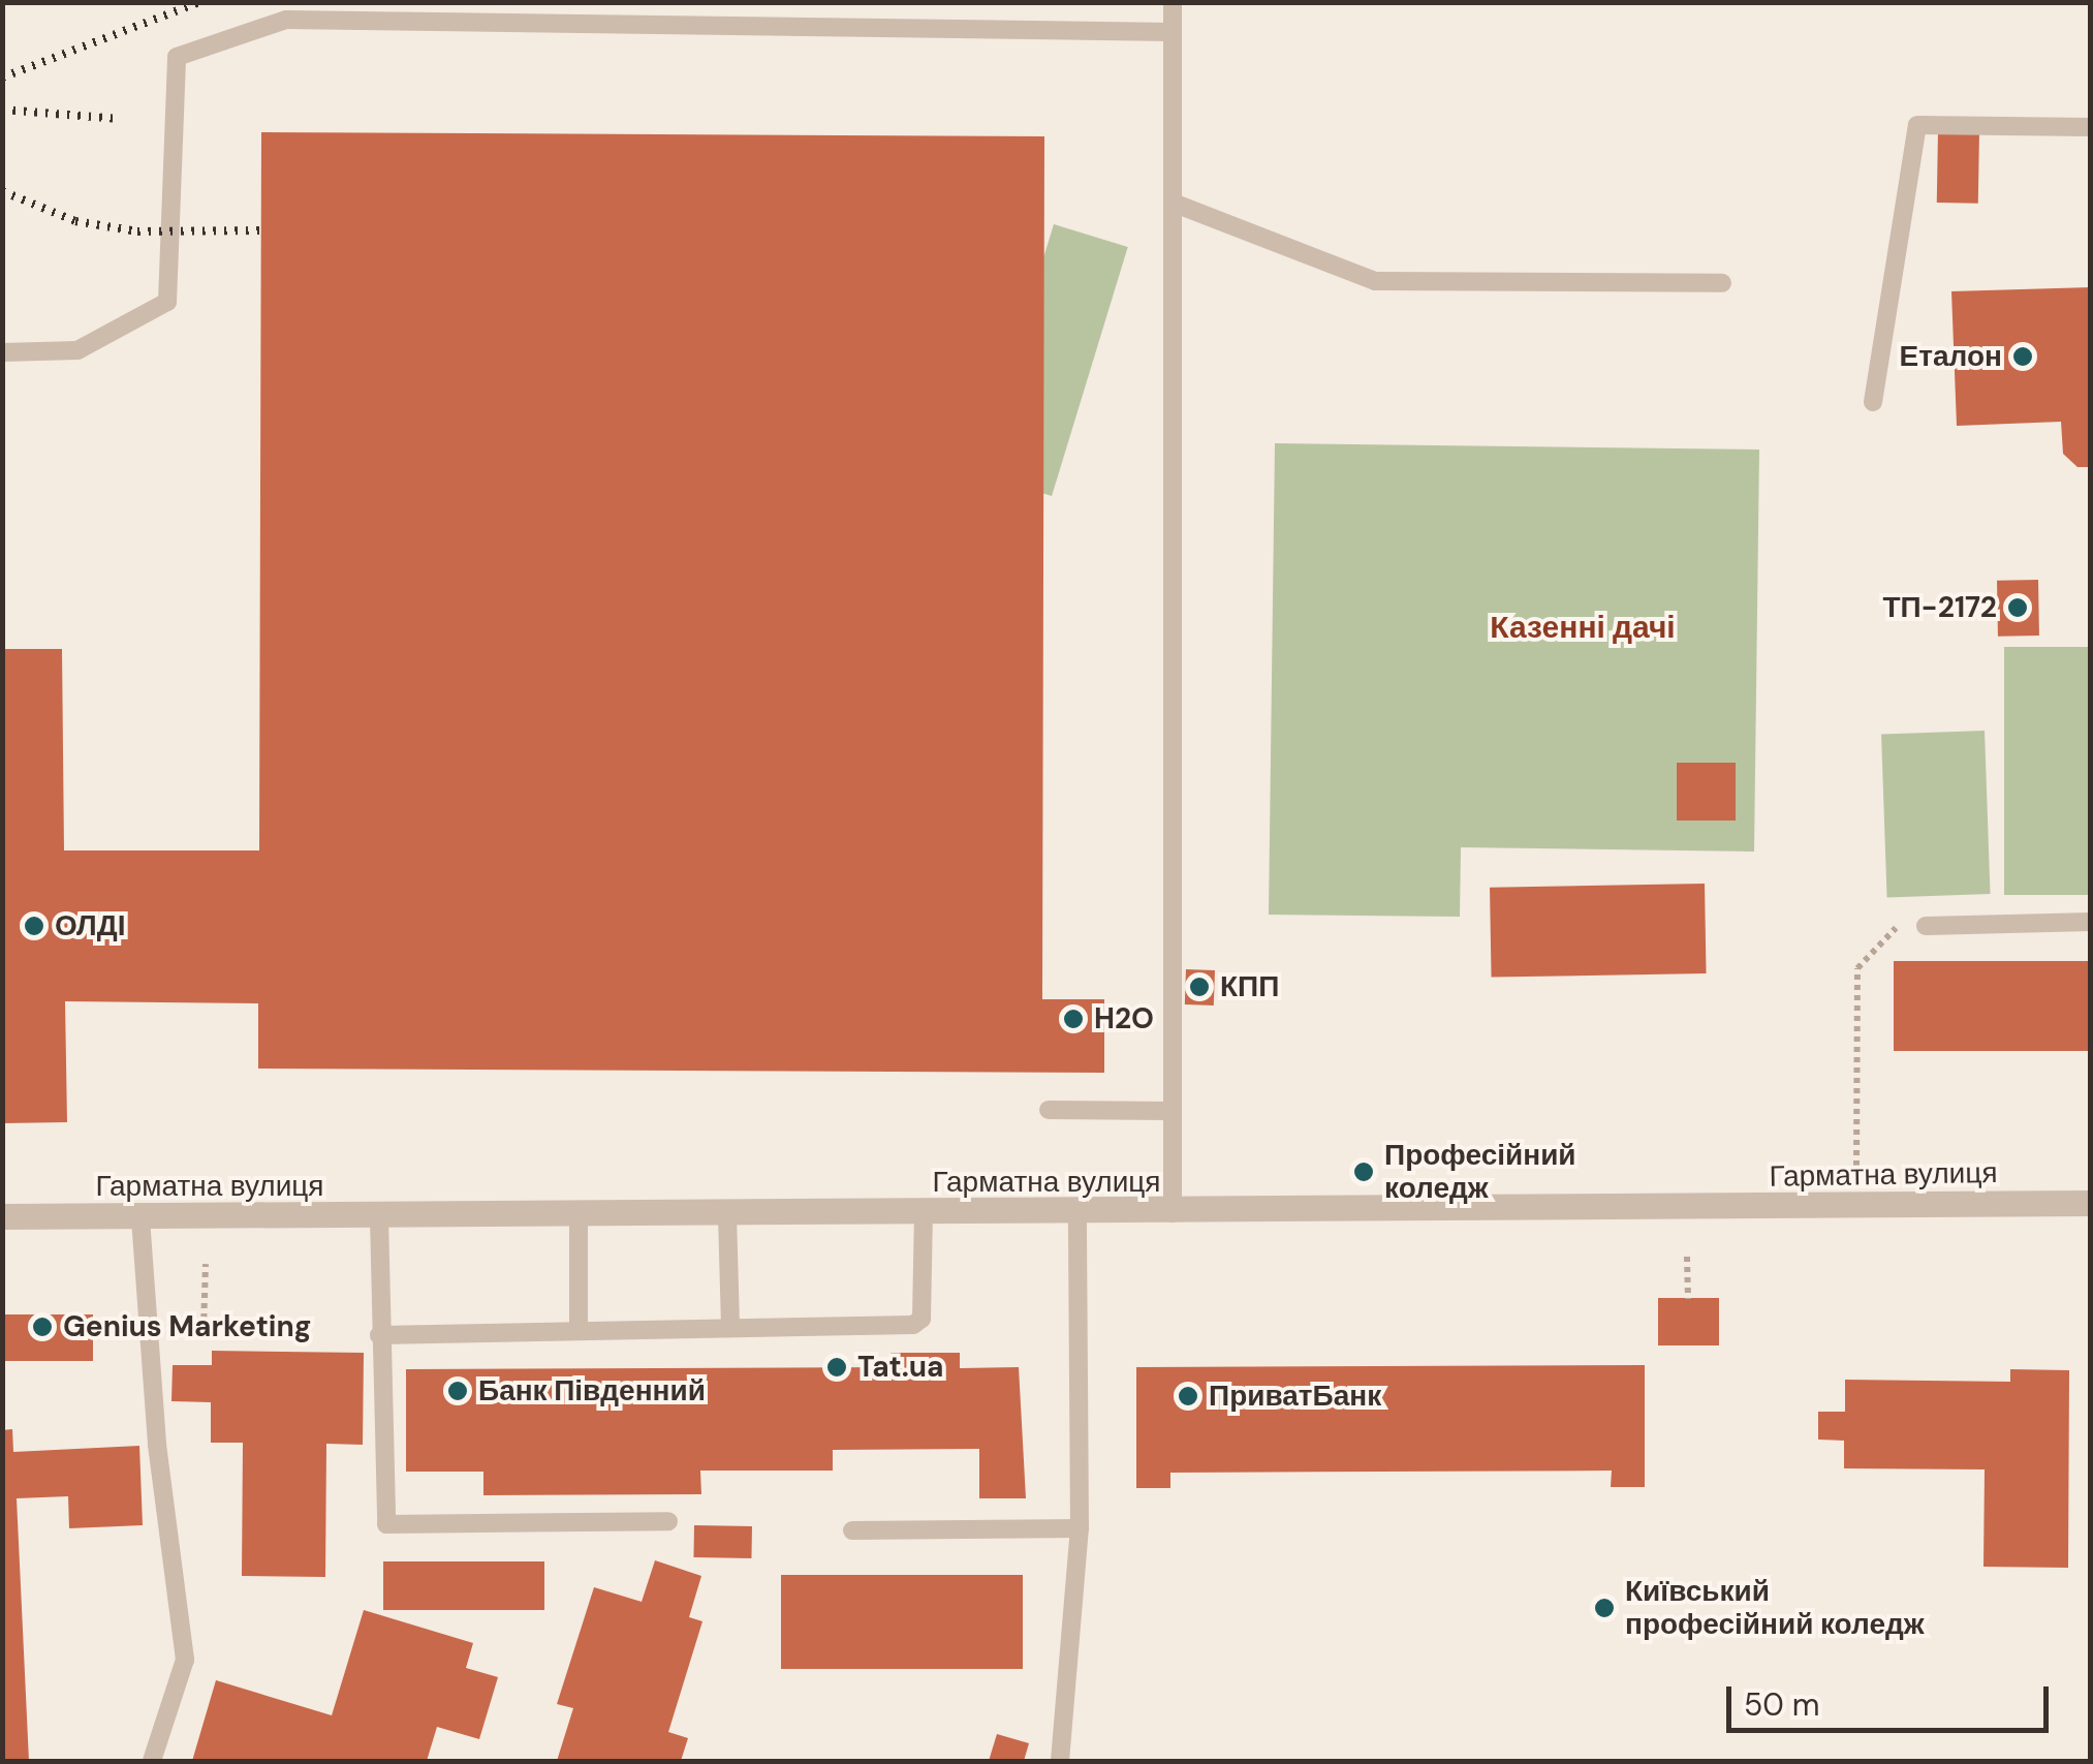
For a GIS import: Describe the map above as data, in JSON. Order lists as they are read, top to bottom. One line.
{"streets":{"street":["Гарматна вулиця"]},"districts":["Казенні дачі"],"places":["Еталон","ТП-2172","ОЛДІ","КПП","H2O","Професійний коледж","Genius Marketing","Tat.ua","Банк Південний","ПриватБанк","Київський професійний коледж"],"scale_bar":"50 m"}
